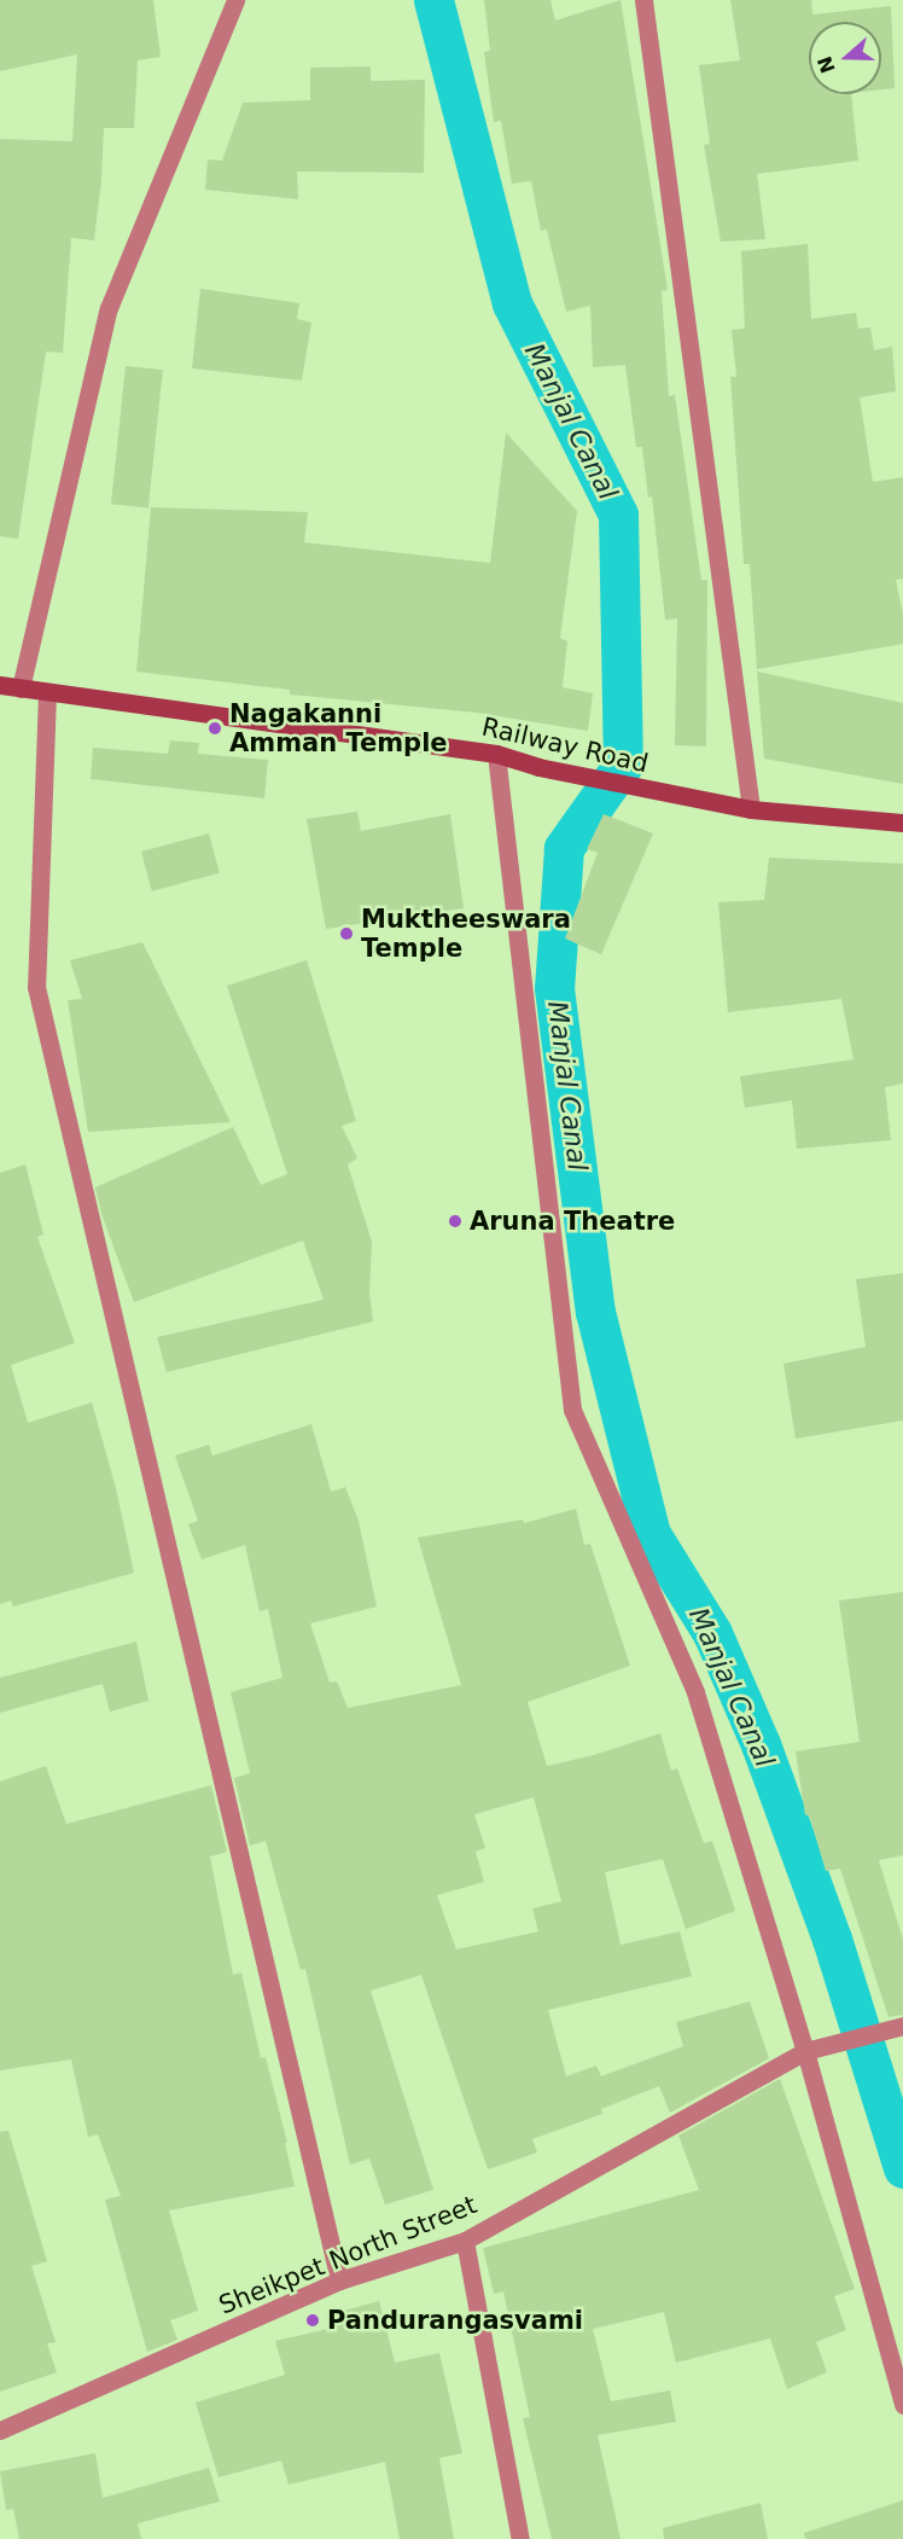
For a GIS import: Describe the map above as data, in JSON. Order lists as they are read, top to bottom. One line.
{"streets":{"main road":["Railway Road"],"street":["Sheikpet North Street"]},"water":["Manjal Canal"],"places":["Nagakanni Amman Temple","Muktheeswara Temple","Aruna Theatre","Pandurangasvami"],"north":"left"}
